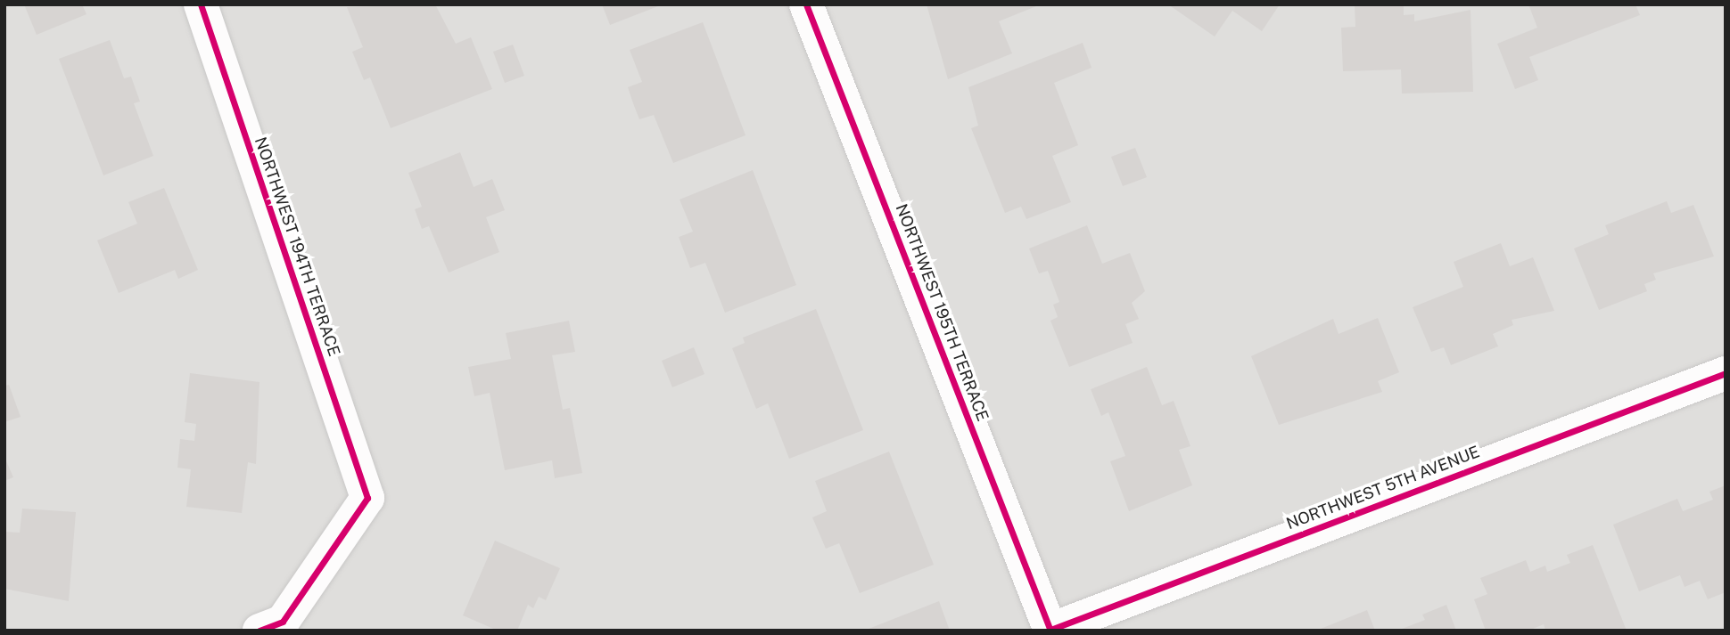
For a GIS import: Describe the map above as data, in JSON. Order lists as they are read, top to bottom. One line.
{"streets":{"street":["NORTHWEST 194TH TERRACE","NORTHWEST 195TH TERRACE","NORTHWEST 5TH AVENUE"]},"crossings":[["NORTHWEST 195TH TERRACE","NORTHWEST 5TH AVENUE"]]}
